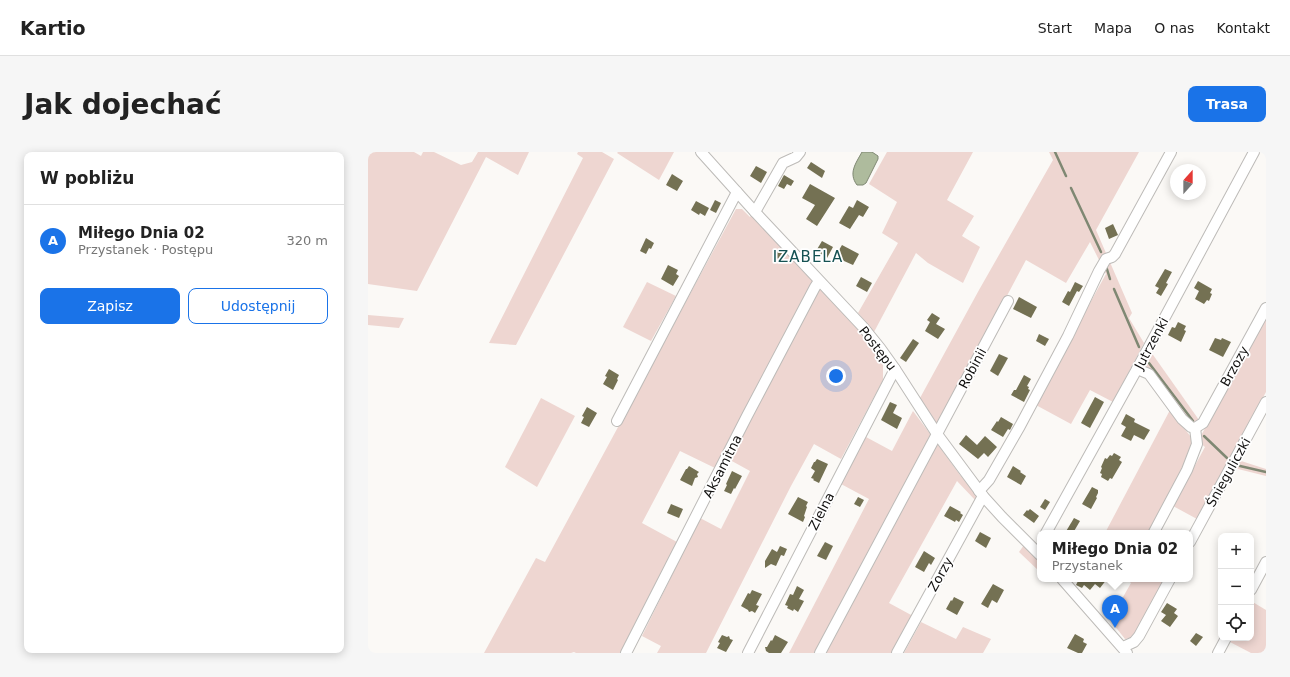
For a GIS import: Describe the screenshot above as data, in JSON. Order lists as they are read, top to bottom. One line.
{"streets":{"street":["Jutrzenki","Postępu","Brzozy","Robinii","Aksamitna","Śnieguliczki","Zielna","Zorzy"]},"crossings":[["Postępu","Robinii"],["Postępu","Aksamitna"],["Postępu","Zielna"],["Postępu","Zorzy"]],"districts":["IZABELA"],"north":"top","page":{"header":"Kartio","nav":["Start","Mapa","O nas","Kontakt"],"buttons":["Trasa",["Zapisz","Udostępnij"]],"title":"Jak dojechać","heading":"W pobliżu","list":[{"mark":"A","name":"Miłego Dnia 02","note":"Przystanek · Postępu","value":"320 m"}],"popup":["Miłego Dnia 02","Przystanek"],"map_buttons":["+","−"],"pins":"A"}}
